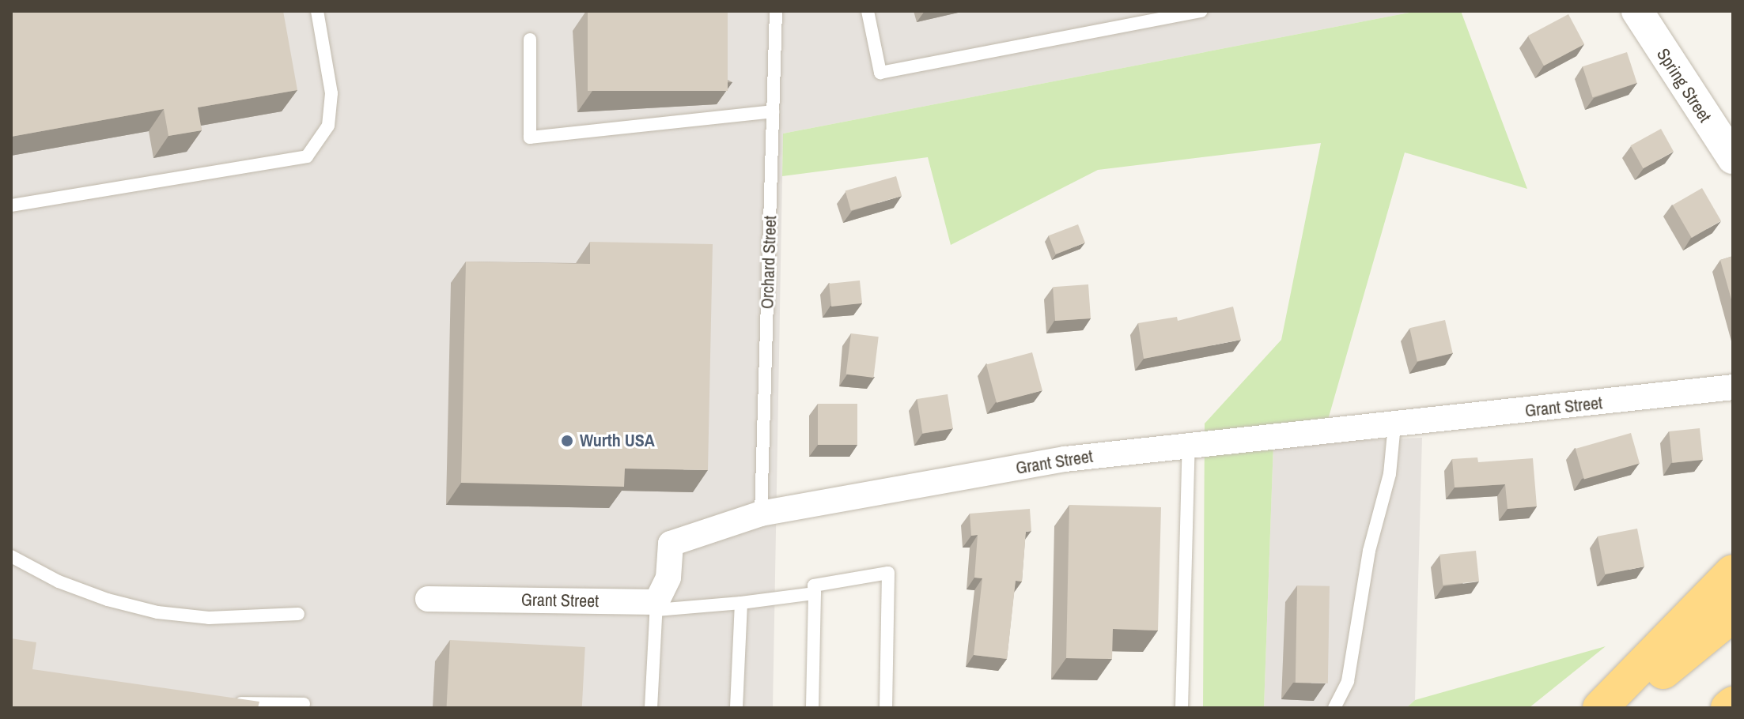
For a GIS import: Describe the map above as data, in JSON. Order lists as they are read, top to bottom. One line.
{"streets":{"street":["Spring Street","Grant Street"],"lane":["Orchard Street"]},"crossings":[["Orchard Street","Grant Street"]],"places":["Wurth USA"]}
